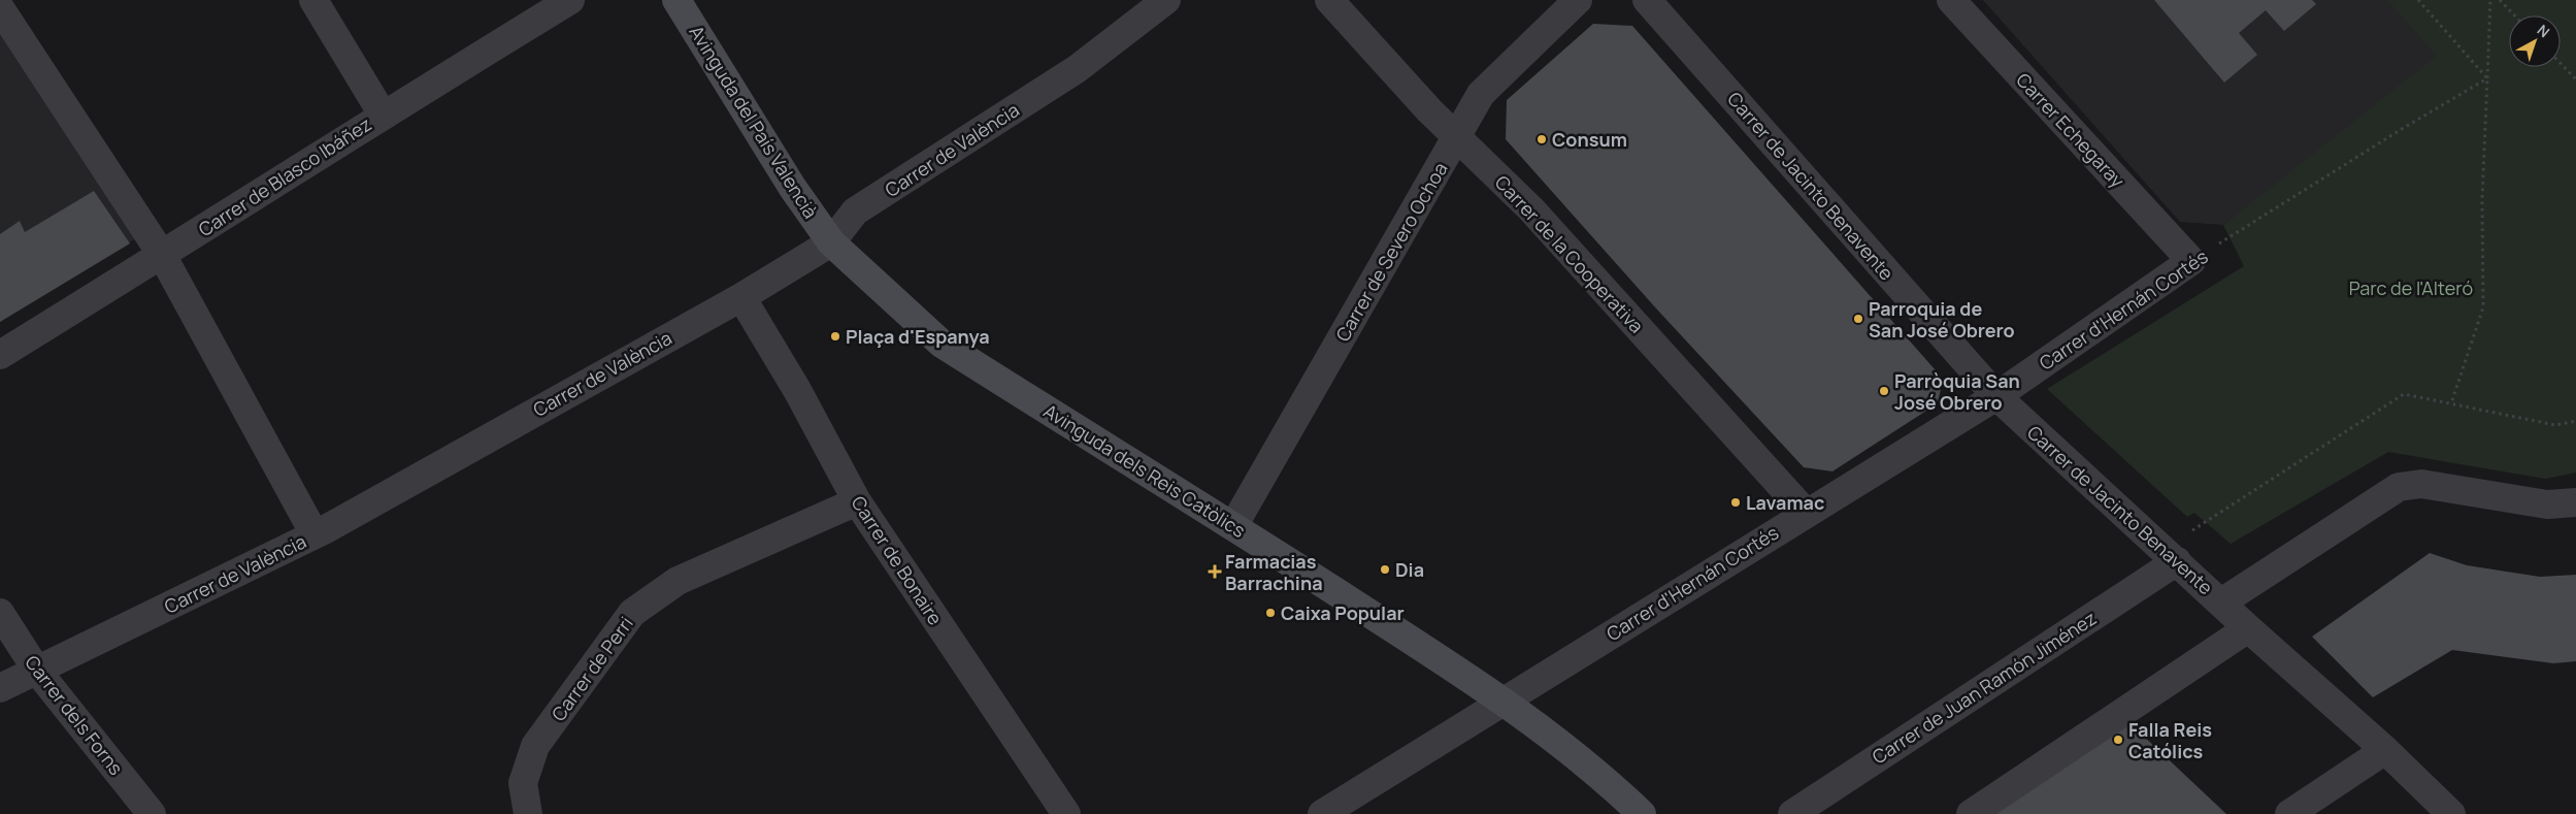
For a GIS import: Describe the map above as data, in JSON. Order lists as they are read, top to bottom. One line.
{"streets":{"street":["Avinguda del País Valencià","Carrer Echegaray","Carrer de València","Carrer de Blasco Ibáñez","Carrer de Jacinto Benavente","Carrer de Severo Ochoa","Carrer de la Cooperativa","Carrer d'Hernán Cortés","Avinguda dels Reis Catòlics","Carrer de Bonaire","Carrer de Perri","Carrer de Juan Ramón Jiménez","Carrer dels Forns"]},"crossings":[["Avinguda del País Valencià","Carrer de València"],["Avinguda del País Valencià","Avinguda dels Reis Catòlics"],["Carrer Echegaray","Carrer d'Hernán Cortés"],["Carrer de València","Avinguda dels Reis Catòlics"],["Carrer de València","Carrer de Bonaire"],["Carrer de València","Carrer dels Forns"],["Carrer de Jacinto Benavente","Carrer d'Hernán Cortés"],["Carrer de Jacinto Benavente","Carrer de Juan Ramón Jiménez"],["Carrer de Severo Ochoa","Carrer de la Cooperativa"],["Carrer de Severo Ochoa","Avinguda dels Reis Catòlics"],["Carrer de la Cooperativa","Carrer d'Hernán Cortés"],["Carrer d'Hernán Cortés","Avinguda dels Reis Catòlics"],["Carrer de Bonaire","Carrer de Perri"]],"parks":["Parc de l'Alteró"],"places":{"other":["Consum","Parroquia de San José Obrero","Plaça d'Espanya","Parròquia San José Obrero","Lavamac","Dia","Caixa Popular","Falla Reis Católics"],"health":["Farmacias Barrachina"]},"north":"top right"}
